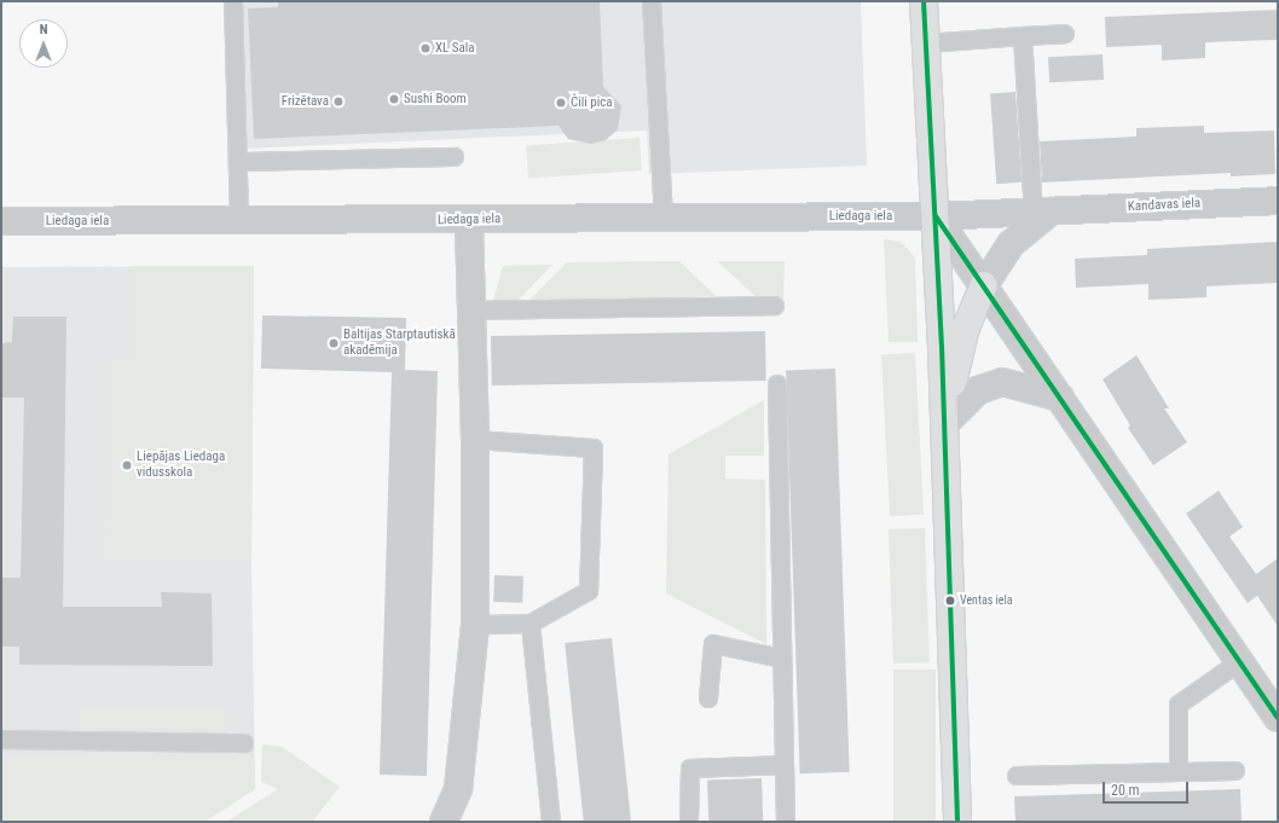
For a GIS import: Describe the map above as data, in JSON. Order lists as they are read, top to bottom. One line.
{"streets":{"street":["Kandavas iela","Liedaga iela"]},"crossings":[["Kandavas iela","Liedaga iela"]],"places":["XL Sala","Sushi Boom","Frizētava","Čili pica","Baltijas Starptautiskā akadēmija","Liepājas Liedaga vidusskola","Ventas iela"],"scale_bar":"20 m","north":"top"}
